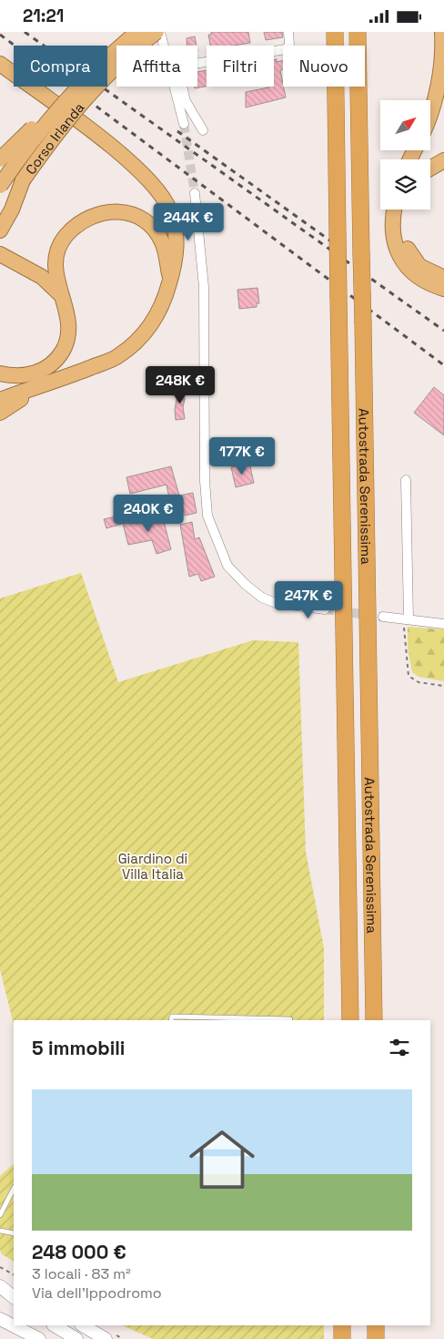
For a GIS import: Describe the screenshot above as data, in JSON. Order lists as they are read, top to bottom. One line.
{"streets":{"highway":["Corso Irlanda","Autostrada Serenissima"]},"parks":["Giardino di Villa Italia"],"north":"top right","page":{"status":"21:21","chip":["Compra","Affitta","Filtri","Nuovo"],"price":["244K €","248K €","177K €","240K €","247K €"],"heading":"5 immobili","list":[{"name":"248 000 €","note":"3 locali · 83 m² · Via dell'Ippodromo"}]}}
